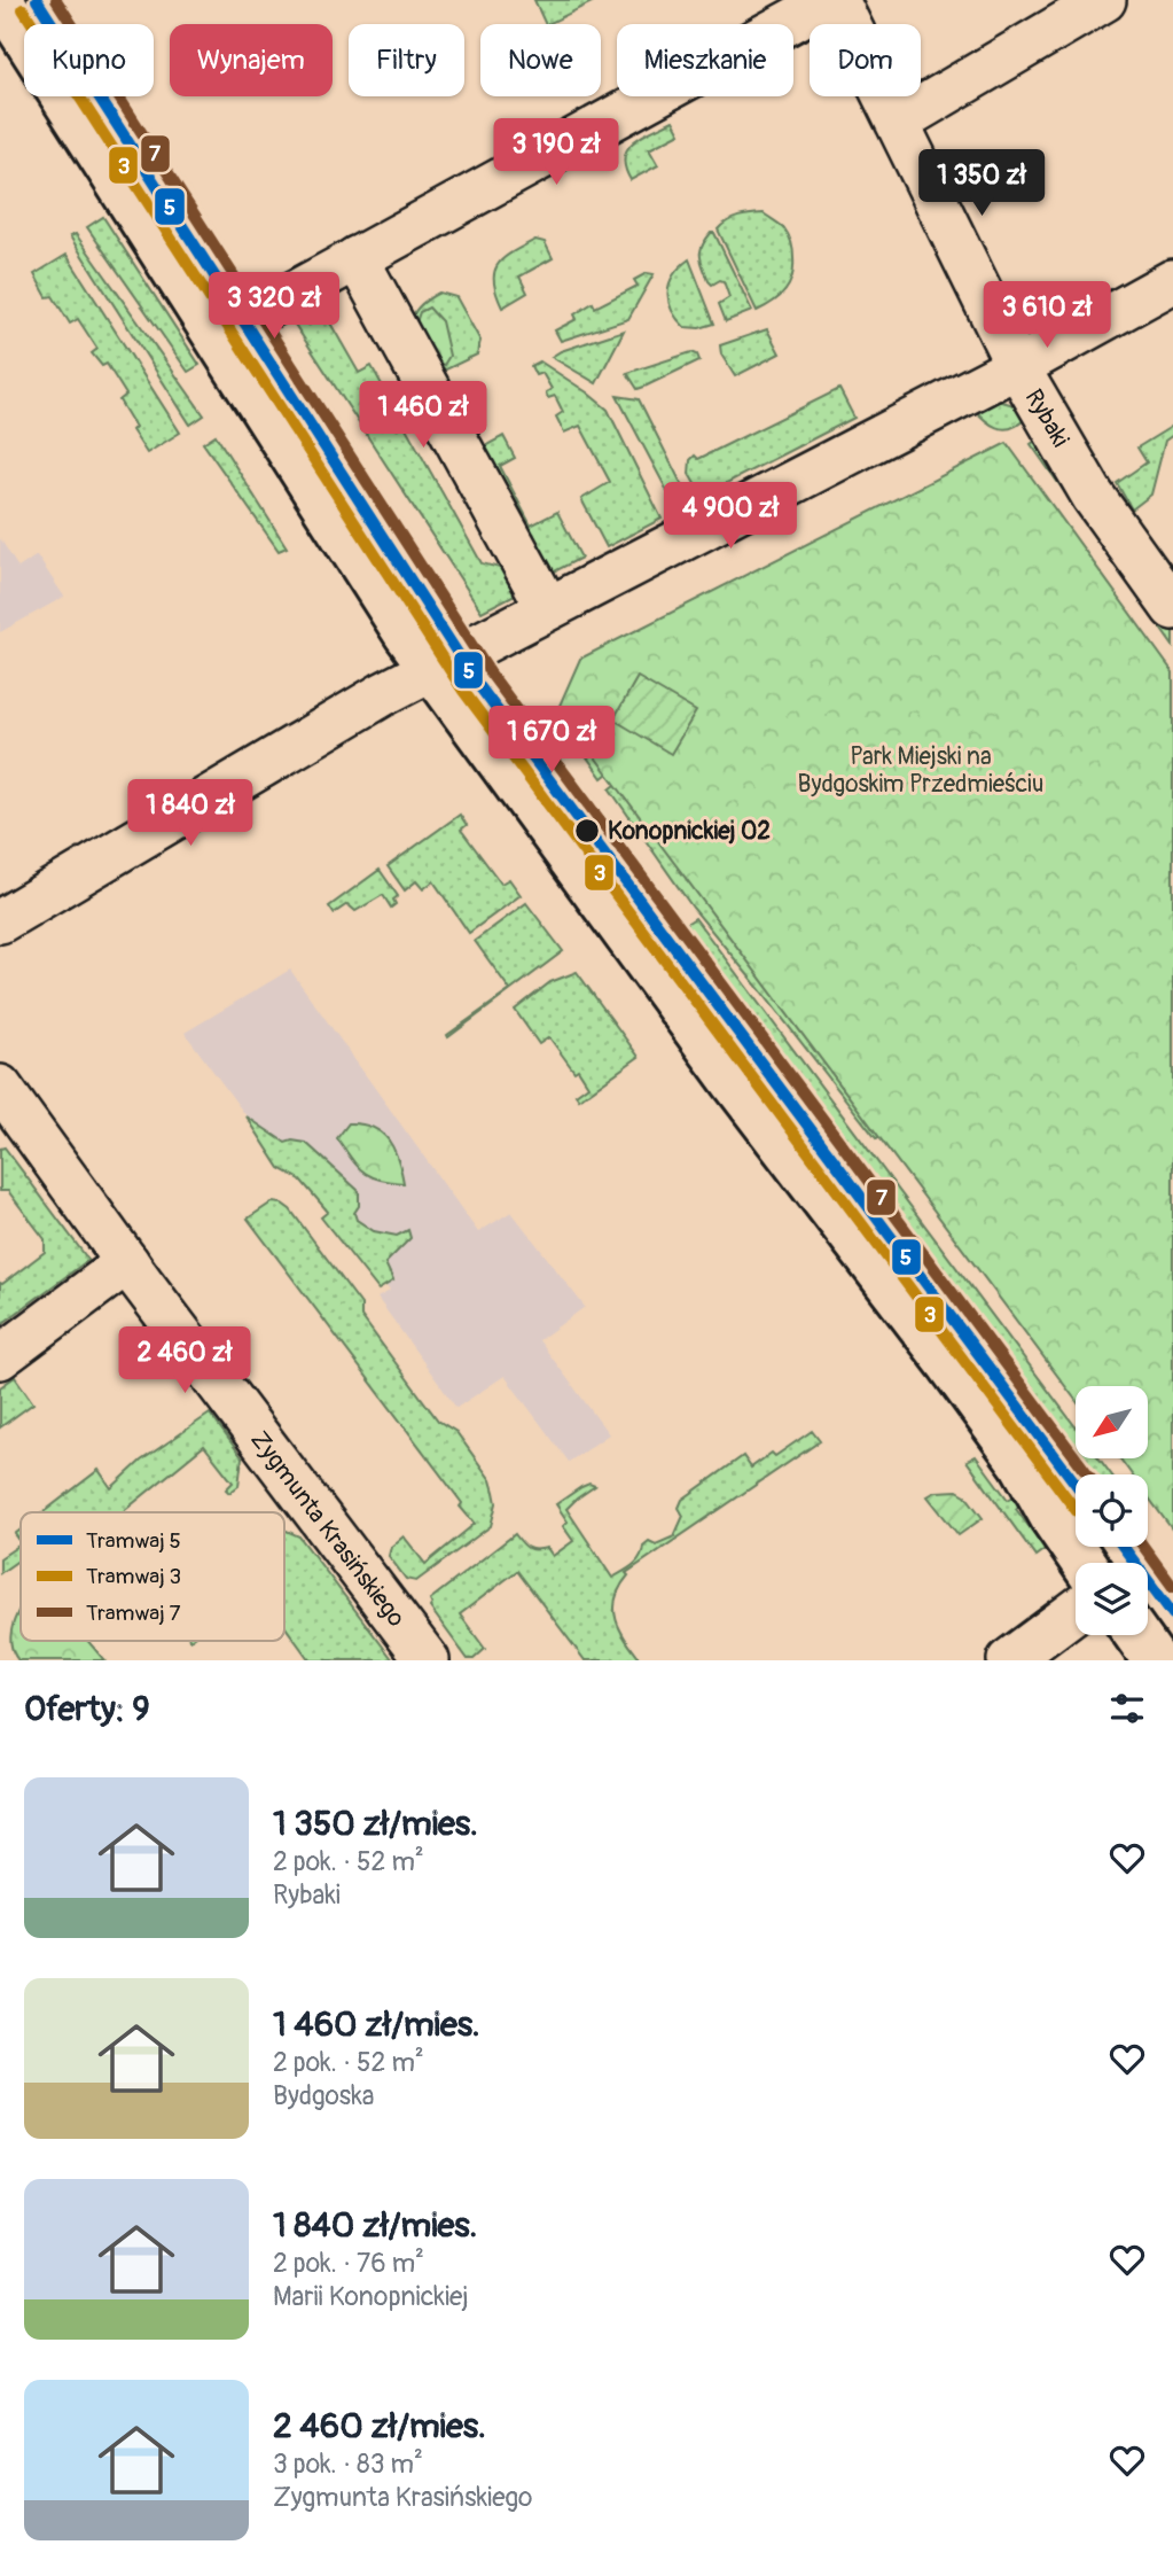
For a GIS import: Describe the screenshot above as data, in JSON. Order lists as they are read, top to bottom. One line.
{"streets":{"street":["Rybaki","Zygmunta Krasińskiego"]},"parks":["Park Miejski na Bydgoskim Przedmieściu"],"places":["Konopnickiej 02"],"lines":["tram line 5","tram line 7","tram line 3"],"legend":["Tramwaj 5","Tramwaj 3","Tramwaj 7"],"north":"bottom left","page":{"chip":["Kupno","Wynajem","Filtry","Nowe","Mieszkanie","Dom"],"price":["3 190 zł","1 350 zł","3 320 zł","3 610 zł","1 460 zł","4 900 zł","1 670 zł","1 840 zł","2 460 zł"],"heading":"Oferty: 9","list":[{"name":"1 350 zł/mies.","note":"2 pok. · 52 m² · Rybaki"},{"name":"1 460 zł/mies.","note":"2 pok. · 52 m² · Bydgoska"},{"name":"1 840 zł/mies.","note":"2 pok. · 76 m² · Marii Konopnickiej"},{"name":"2 460 zł/mies.","note":"3 pok. · 83 m² · Zygmunta Krasińskiego"}]}}
